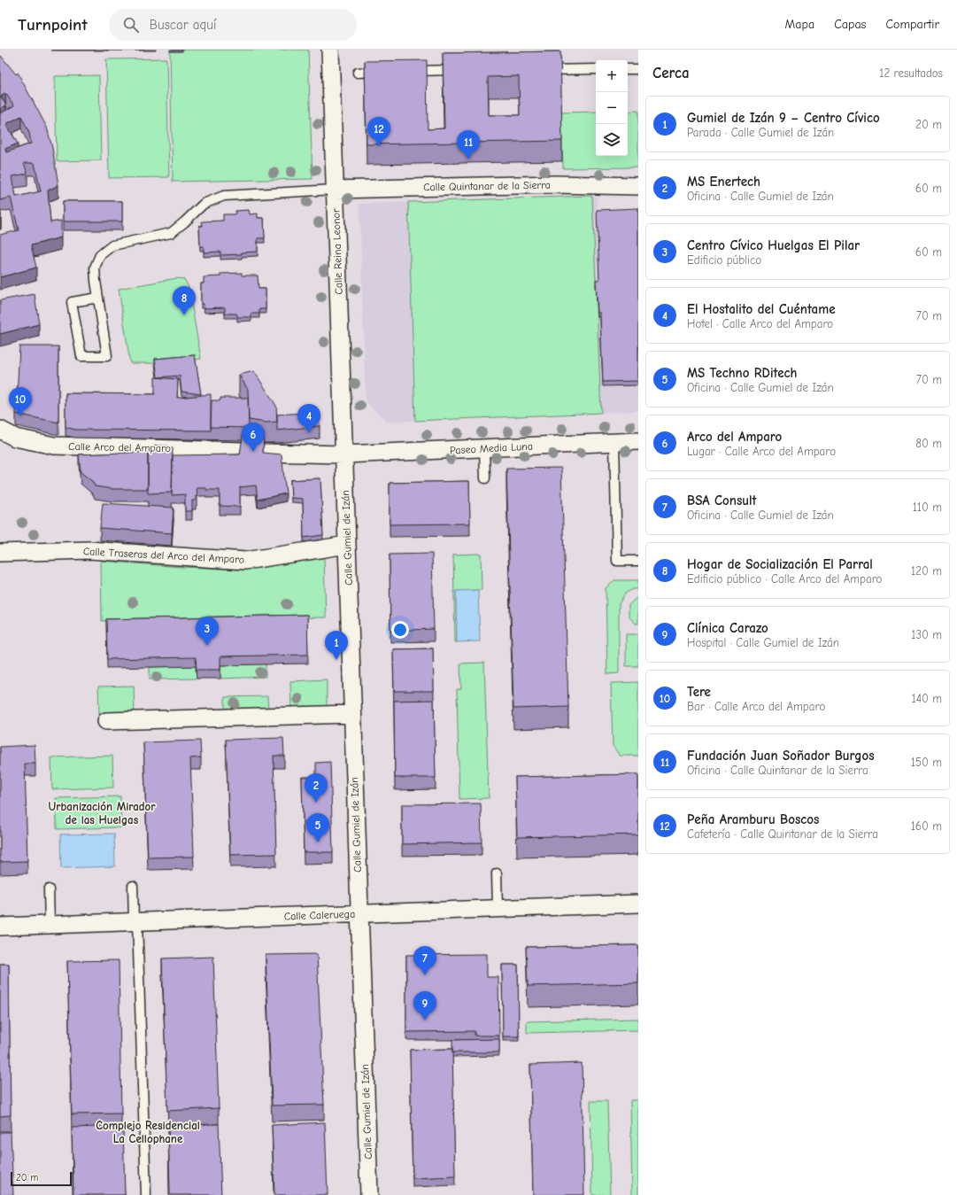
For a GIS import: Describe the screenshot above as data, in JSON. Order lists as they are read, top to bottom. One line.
{"streets":{"street":["Calle Quintanar de la Sierra","Calle Reina Leonor","Calle Arco del Amparo","Paseo Media Luna","Calle Gumiel de Izán","Calle Traseras del Arco del Amparo","Calle Caleruega"]},"crossings":[["Calle Quintanar de la Sierra","Calle Reina Leonor"],["Calle Reina Leonor","Paseo Media Luna"],["Calle Reina Leonor","Calle Gumiel de Izán"],["Paseo Media Luna","Calle Gumiel de Izán"],["Calle Gumiel de Izán","Calle Traseras del Arco del Amparo"],["Calle Gumiel de Izán","Calle Caleruega"]],"districts":["Urbanización Mirador de las Huelgas","Complejo Residencial La Cellophane"],"scale_bar":"20 m","page":{"header":"Turnpoint","search":"Buscar aquí","nav":["Mapa","Capas","Compartir"],"heading":["Cerca","12 resultados"],"map_buttons":["+","−"],"list":[{"mark":"1","name":"Gumiel de Izán 9 – Centro Cívico","note":"Parada · Calle Gumiel de Izán","value":"20 m"},{"mark":"2","name":"MS Enertech","note":"Oficina · Calle Gumiel de Izán","value":"60 m"},{"mark":"3","name":"Centro Cívico Huelgas El Pilar","note":"Edificio público","value":"60 m"},{"mark":"4","name":"El Hostalito del Cuéntame","note":"Hotel · Calle Arco del Amparo","value":"70 m"},{"mark":"5","name":"MS Techno RDitech","note":"Oficina · Calle Gumiel de Izán","value":"70 m"},{"mark":"6","name":"Arco del Amparo","note":"Lugar · Calle Arco del Amparo","value":"80 m"},{"mark":"7","name":"BSA Consult","note":"Oficina · Calle Gumiel de Izán","value":"110 m"},{"mark":"8","name":"Hogar de Socialización El Parral","note":"Edificio público · Calle Arco del Amparo","value":"120 m"},{"mark":"9","name":"Clínica Carazo","note":"Hospital · Calle Gumiel de Izán","value":"130 m"},{"mark":"10","name":"Tere","note":"Bar · Calle Arco del Amparo","value":"140 m"},{"mark":"11","name":"Fundación Juan Soñador Burgos","note":"Oficina · Calle Quintanar de la Sierra","value":"150 m"},{"mark":"12","name":"Peña Aramburu Boscos","note":"Cafetería · Calle Quintanar de la Sierra","value":"160 m"}],"pins":["12","11","8","10","4","6","3","1","2","5","7","9"],"scale":"20 m"}}
